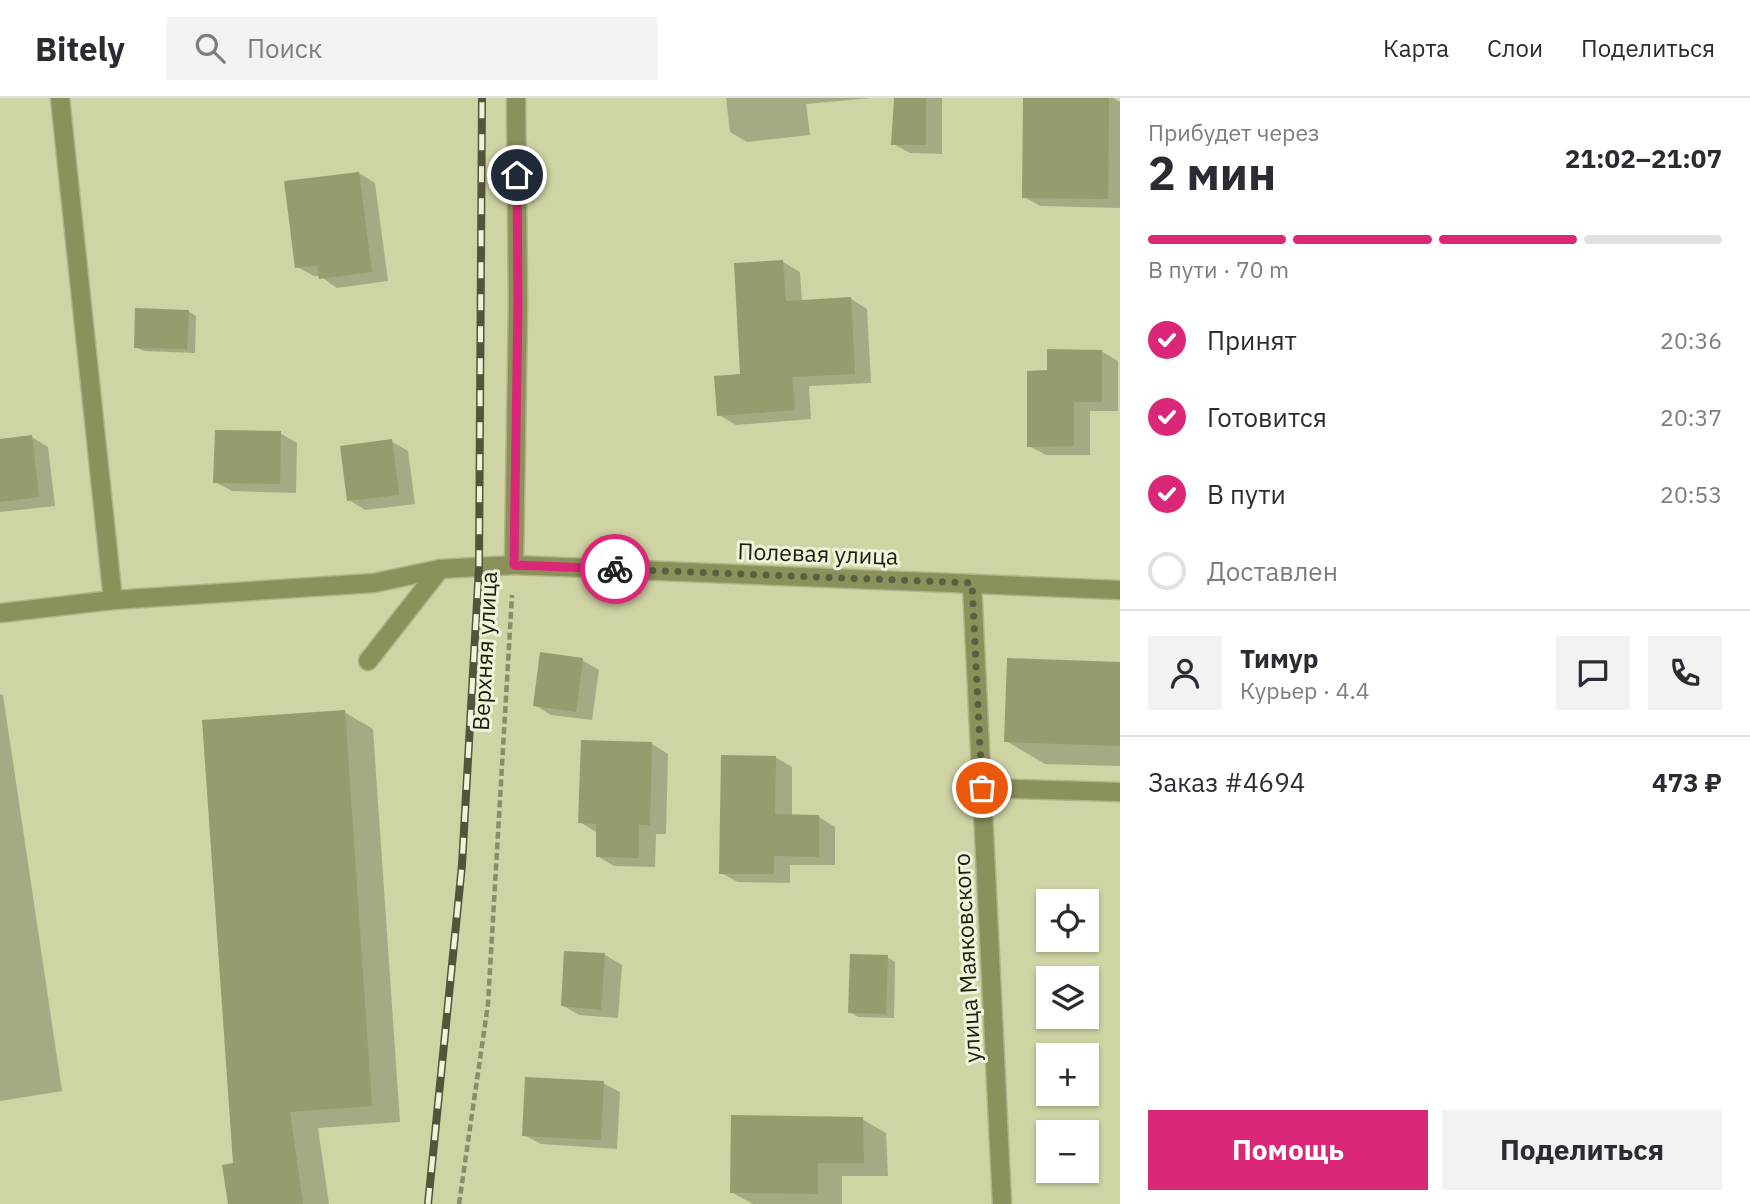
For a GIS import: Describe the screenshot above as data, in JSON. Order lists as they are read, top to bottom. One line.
{"streets":{"street":["Полевая улица","Верхняя улица","улица Маяковского"]},"crossings":[["Полевая улица","Верхняя улица"],["Полевая улица","улица Маяковского"]],"page":{"header":"Bitely","search":"Поиск","nav":["Карта","Слои","Поделиться"],"heading":["2 мин","Прибудет через","21:02–21:07"],"panel":["Тимур","Курьер · 4.4","Заказ #4694","473 ₽"],"bar":"В пути · 70 m","list":[["Принят","20:36"],["Готовится","20:37"],["В пути","20:53"],"Доставлен"],"map_buttons":["+","−"],"buttons":["Помощь","Поделиться"]}}
